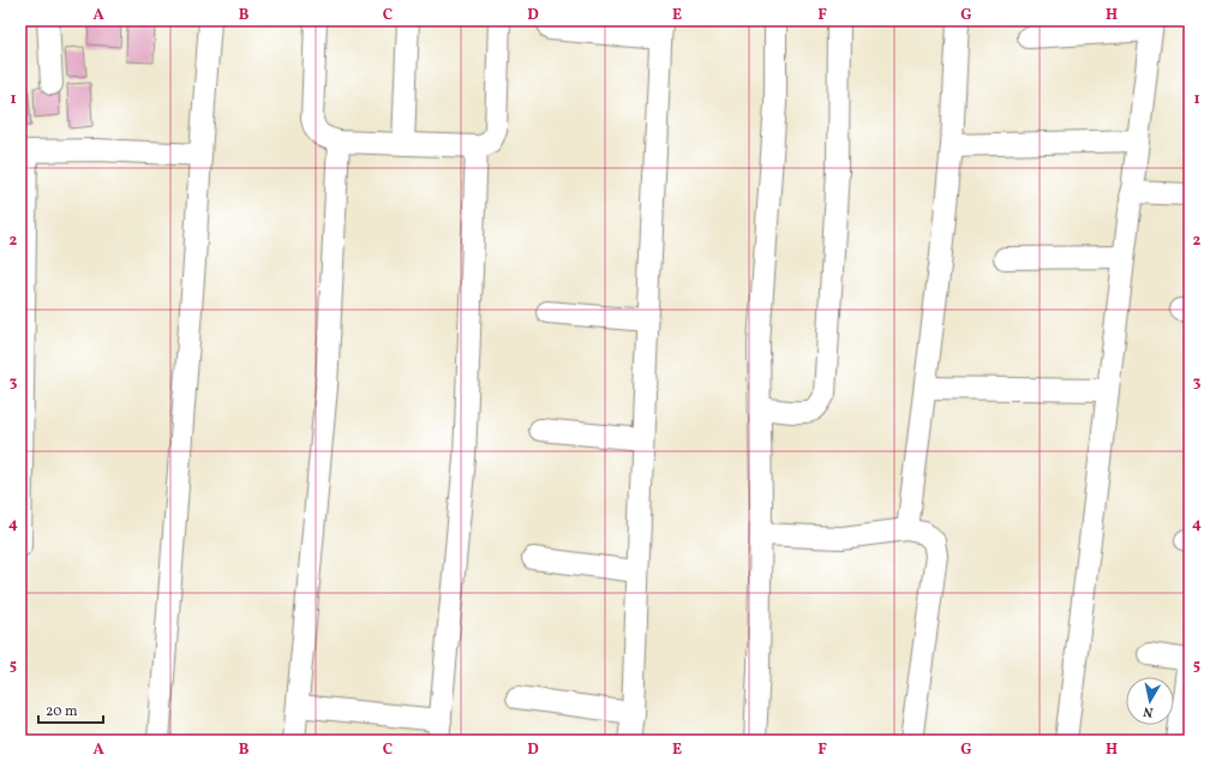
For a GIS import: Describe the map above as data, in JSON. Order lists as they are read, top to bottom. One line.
{"scale_bar":"20 m","north":"bottom","grid":{"columns":["A","B","C","D","E","F","G","H"],"rows":["1","2","3","4","5"]}}
